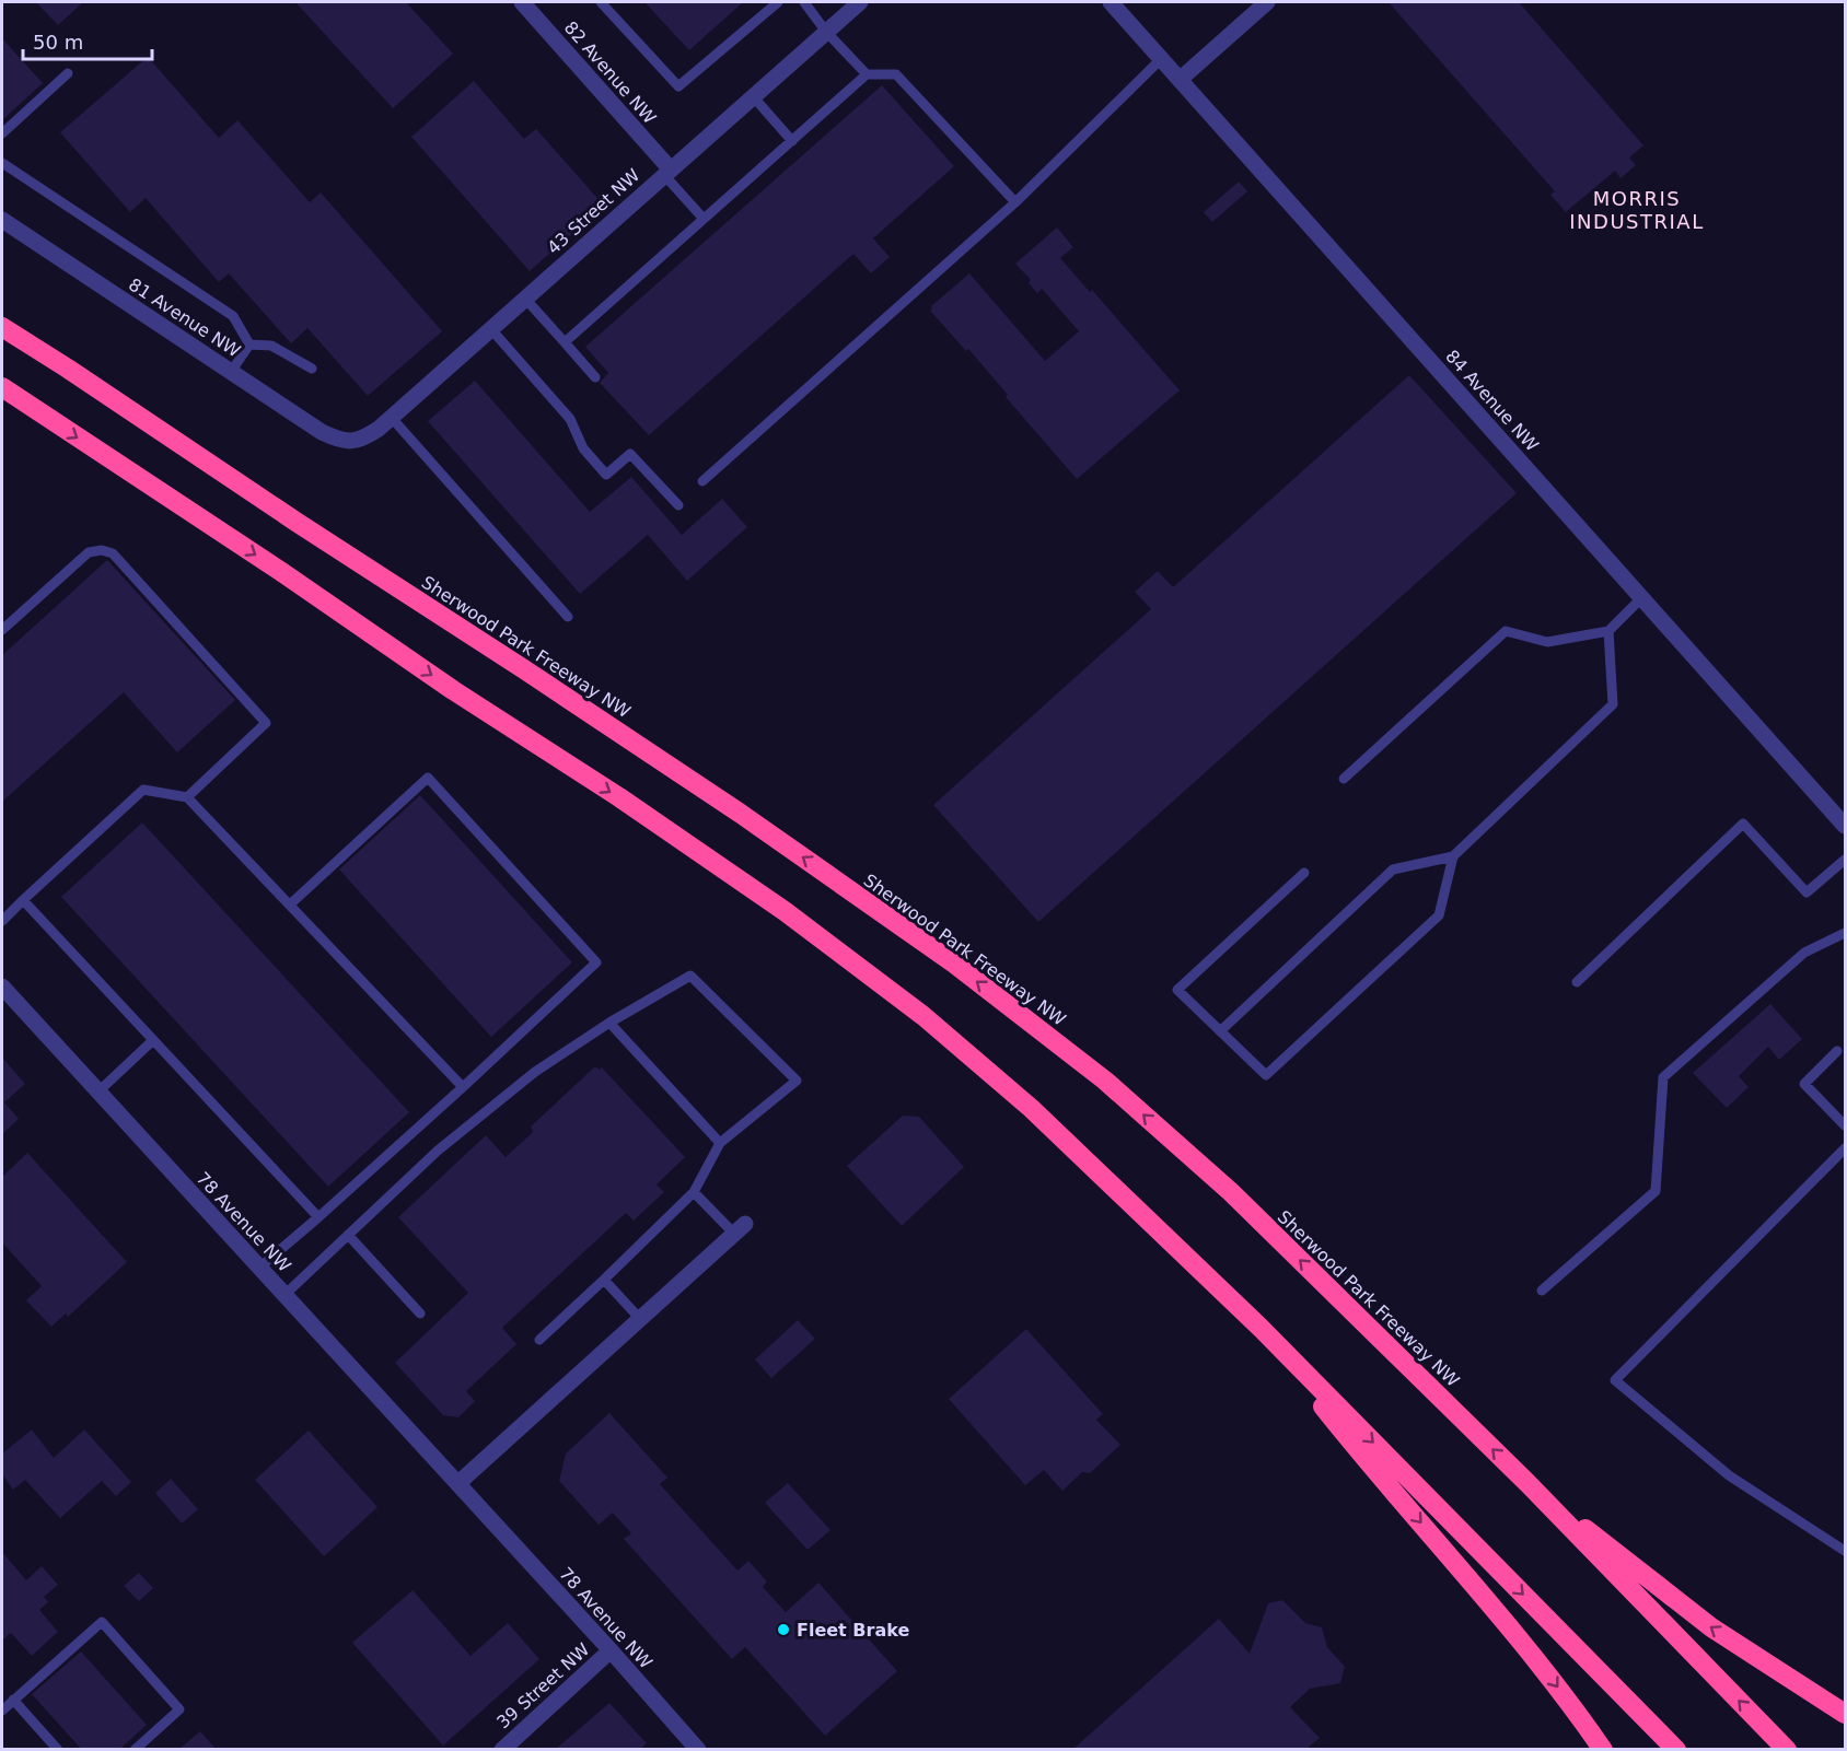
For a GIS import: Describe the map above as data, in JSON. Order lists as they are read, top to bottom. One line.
{"streets":{"highway":["Sherwood Park Freeway NW"],"street":["82 Avenue NW","43 Street NW","81 Avenue NW","84 Avenue NW","78 Avenue NW","39 Street NW"]},"crossings":[["82 Avenue NW","43 Street NW"],["43 Street NW","81 Avenue NW"],["78 Avenue NW","39 Street NW"]],"districts":["MORRIS INDUSTRIAL"],"places":["Fleet Brake"],"scale_bar":"50 m"}
